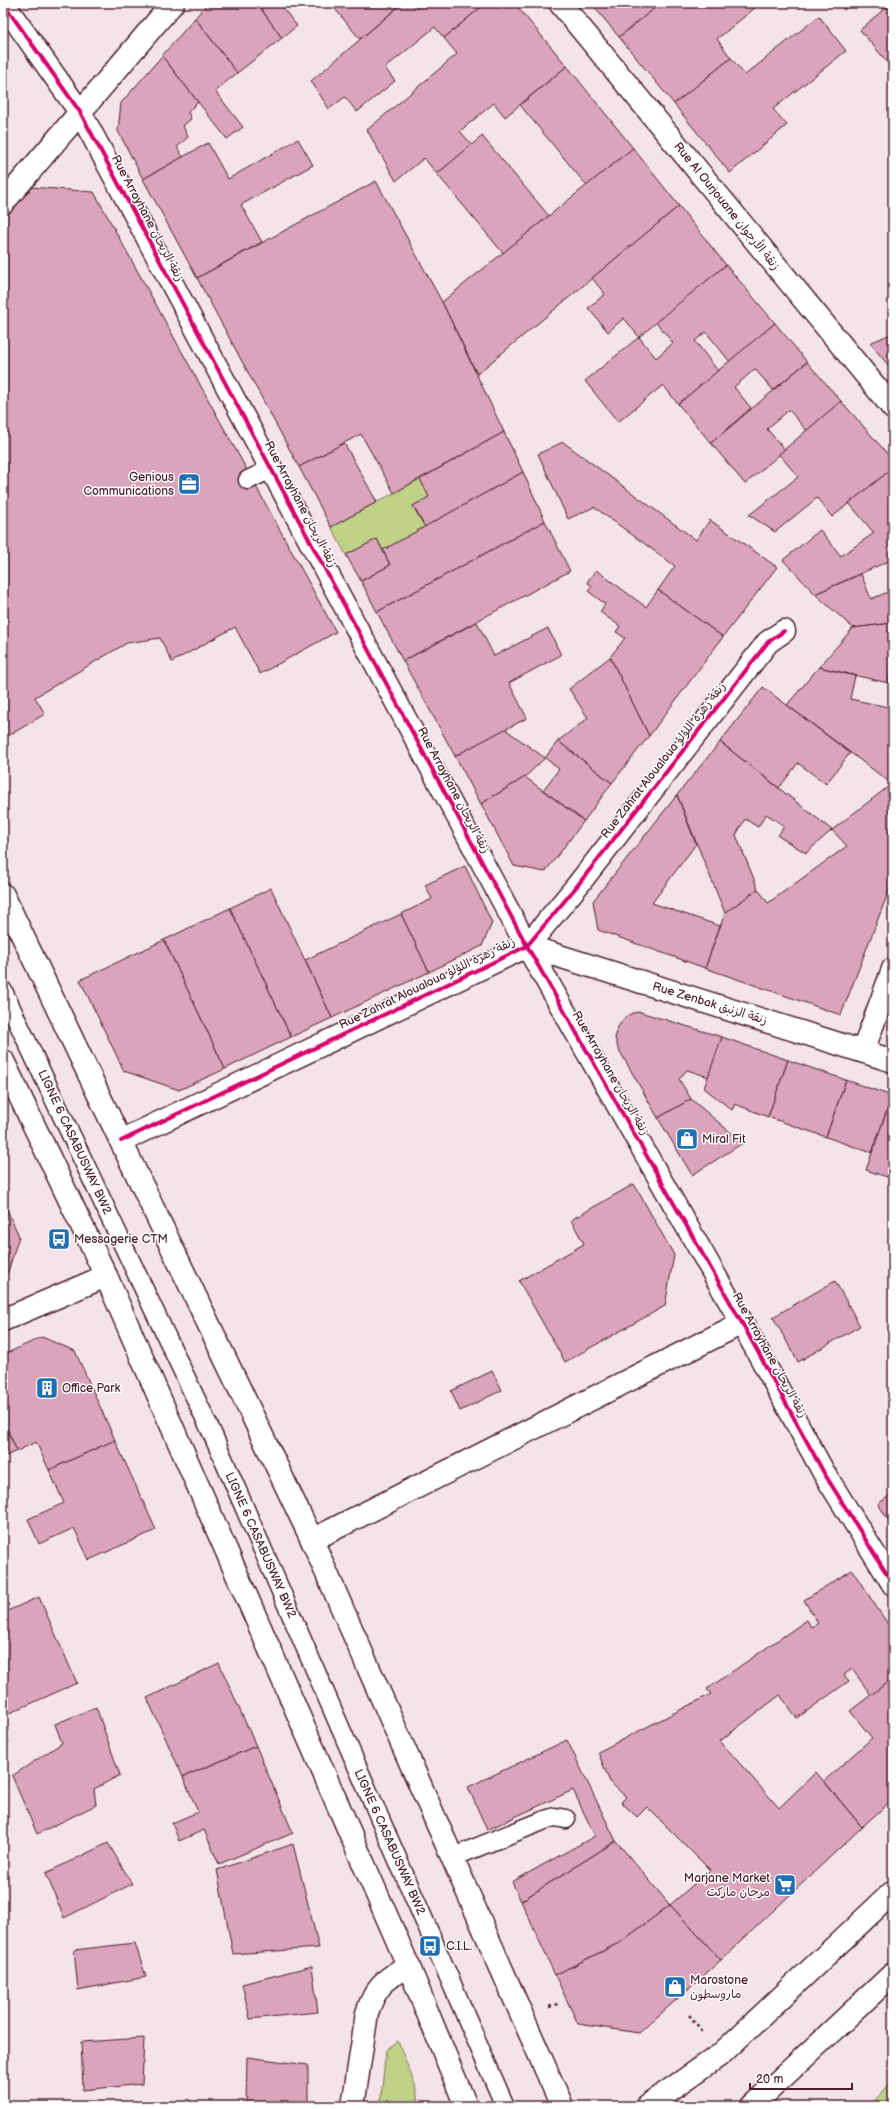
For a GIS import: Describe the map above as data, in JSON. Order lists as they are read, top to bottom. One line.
{"streets":{"street":["Rue Al Ourjouane زنقة الأرجوان","Rue Arrayhane زنقة الريحان","Rue Zahrat Aloualoua زنقة زهرة اللؤلؤ","Rue Zenbak زنقة الزنبق"],"lane":["LIGNE 6 CASABUSWAY BW2"]},"crossings":[["Rue Arrayhane زنقة الريحان","Rue Zahrat Aloualoua زنقة زهرة اللؤلؤ"],["Rue Arrayhane زنقة الريحان","Rue Zenbak زنقة الزنبق"],["Rue Zahrat Aloualoua زنقة زهرة اللؤلؤ","Rue Zenbak زنقة الزنبق"]],"places":{"office":["Genious Communications"],"shop":["Miral Fit","Marostone ماروسطون"],"bus stop":["Messagerie CTM","C.I.L."],"building":["Office Park"],"supermarket":["Marjane Market مرجان ماركت"]},"scale_bar":"20 m"}
